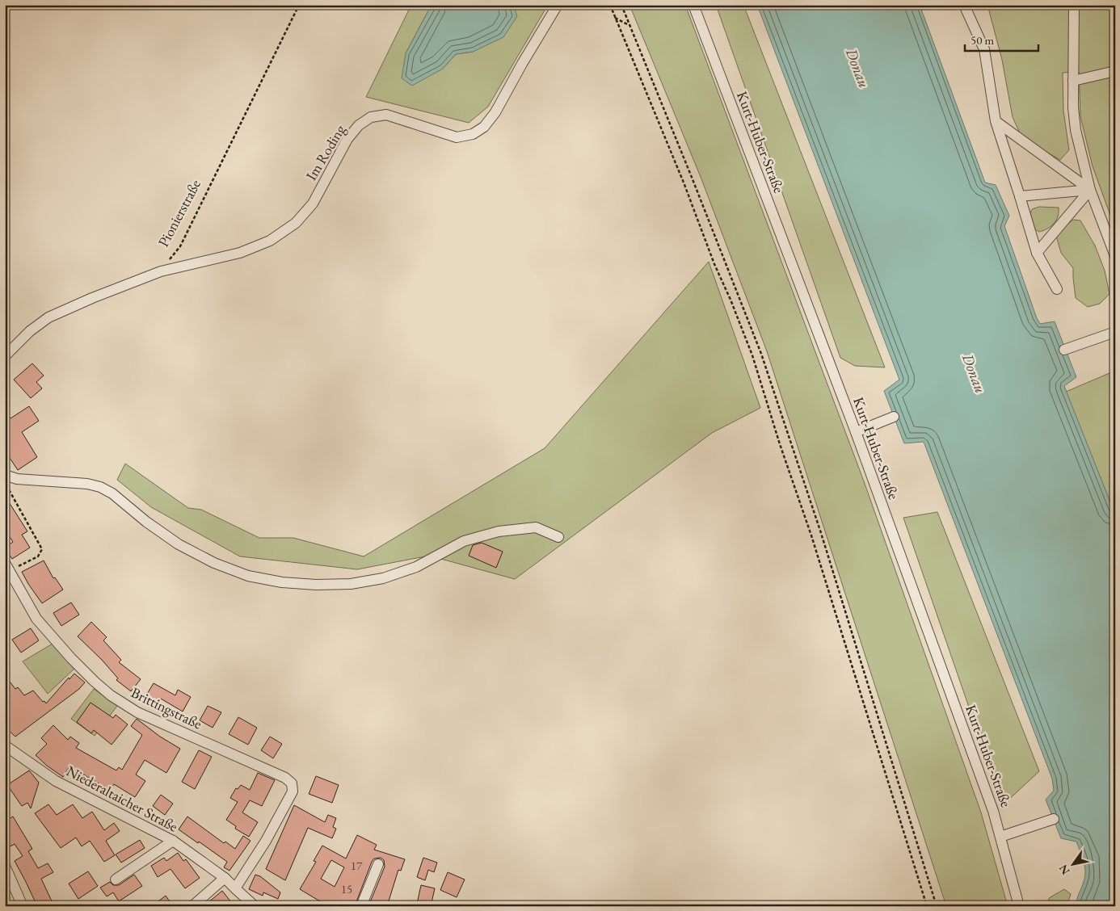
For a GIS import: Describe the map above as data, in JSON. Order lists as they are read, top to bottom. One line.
{"streets":{"street":["Kurt-Huber-Straße","Im Roding","Brittingstraße","Niederaltaicher Straße"],"path":["Pionierstraße"]},"crossings":[["Im Roding","Pionierstraße"],["Brittingstraße","Niederaltaicher Straße"]],"water":["Donau"],"house_numbers":["17","15"],"scale_bar":"50 m","north":"bottom left"}
